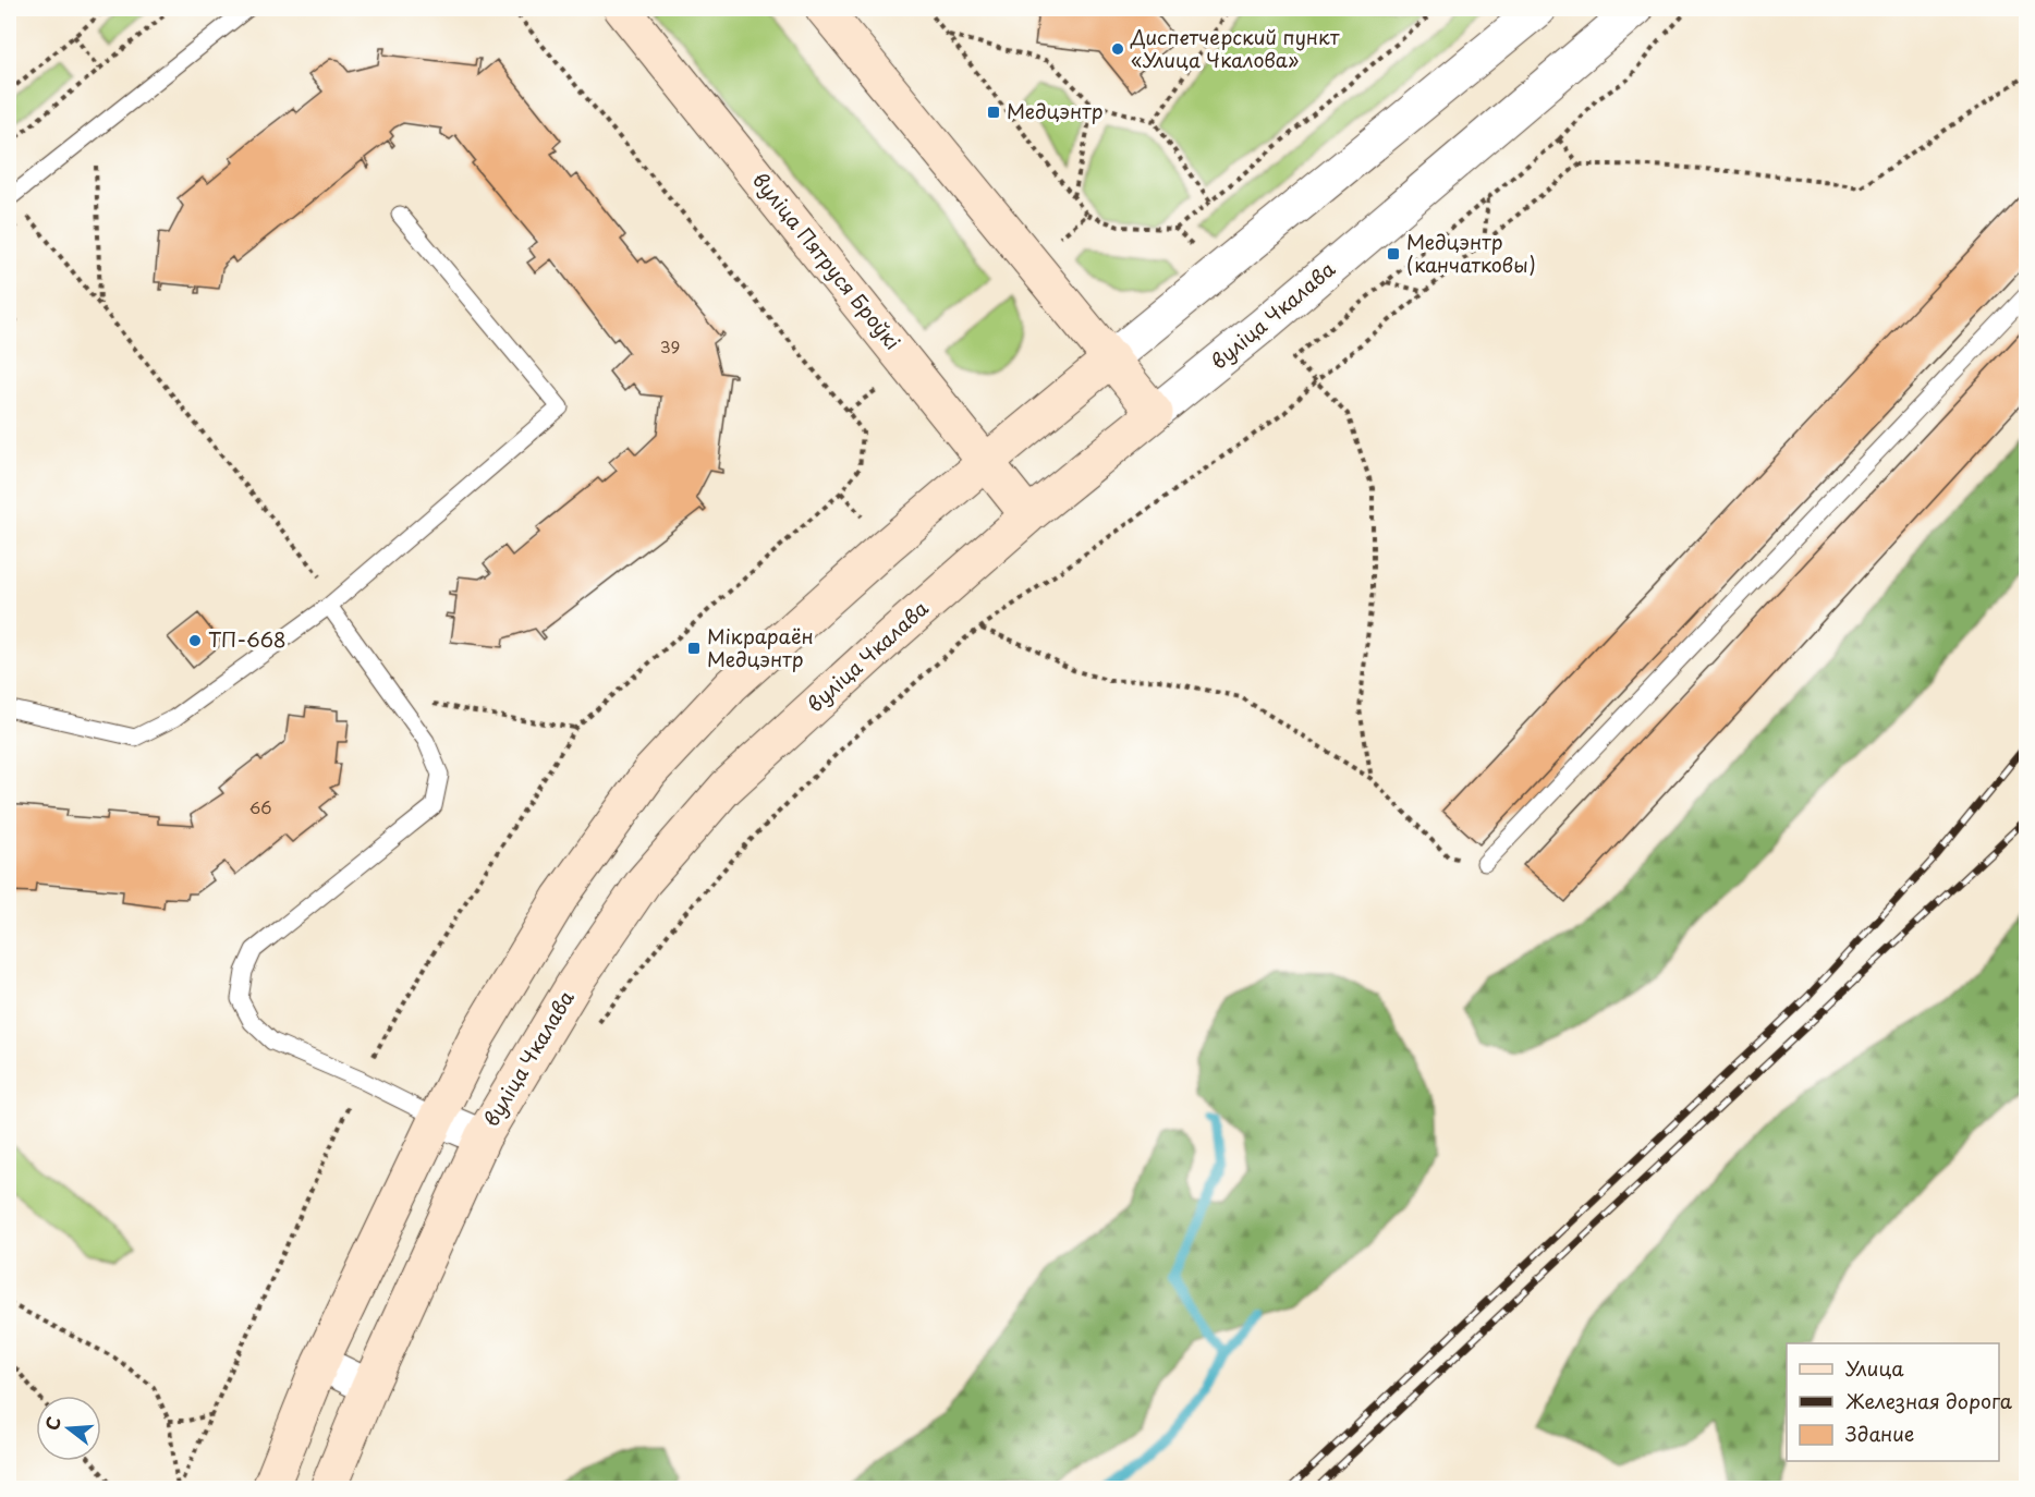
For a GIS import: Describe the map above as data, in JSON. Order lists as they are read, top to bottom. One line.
{"streets":{"main road":["вуліца Пятруся Броўкі","вуліца Чкалава"]},"crossings":[["вуліца Пятруся Броўкі","вуліца Чкалава"]],"places":{"other":["Диспетчерский пункт «Улица Чкалова»","ТП-668"],"transit":["Медцэнтр","Медцэнтр (канчатковы)","Мікрараён Медцэнтр"]},"house_numbers":["39","66"],"legend":["Улица","Железная дорога","Здание"],"north":"left"}
